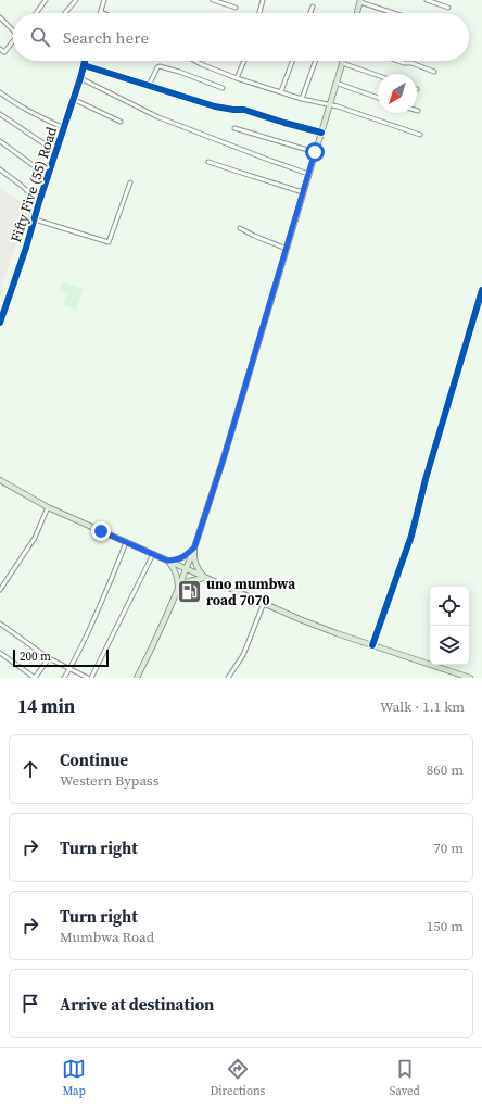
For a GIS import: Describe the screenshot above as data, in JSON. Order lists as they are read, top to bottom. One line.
{"streets":{"street":["Fifty Five (55) Road"]},"places":{"fuel station":["uno mumbwa road 7070"]},"scale_bar":"200 m","north":"bottom left","page":{"search":"Search here","scale":"200 m","heading":["14 min","Walk · 1.1 km"],"list":[["Continue","Western Bypass","860 m"],["Turn right","70 m"],["Turn right","Mumbwa Road","150 m"],"Arrive at destination"],"nav":["Map","Directions","Saved"]}}
